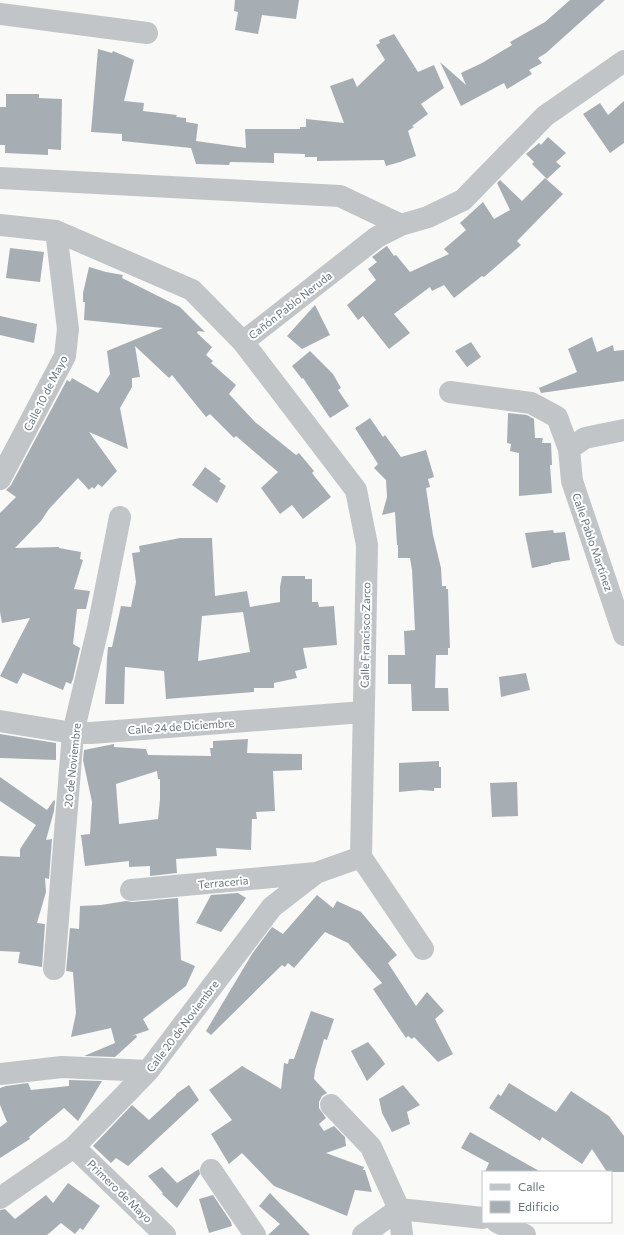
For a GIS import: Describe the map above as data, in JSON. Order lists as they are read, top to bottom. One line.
{"streets":{"street":["Cañón Pablo Neruda","Calle 10 de Mayo","Calle Pablo Martínez","Calle Francisco Zarco","Calle 24 de Diciembre","20 de Noviembre","Terraceria","Calle 20 de Noviembre","Primero de Mayo"]},"crossings":[["Cañón Pablo Neruda","Calle 10 de Mayo"],["Cañón Pablo Neruda","Calle Francisco Zarco"],["Calle Francisco Zarco","Calle 24 de Diciembre"],["Calle Francisco Zarco","Calle 20 de Noviembre"],["Calle 24 de Diciembre","20 de Noviembre"],["Terraceria","Calle 20 de Noviembre"],["Calle 20 de Noviembre","Primero de Mayo"]],"legend":["Calle","Edificio"]}
